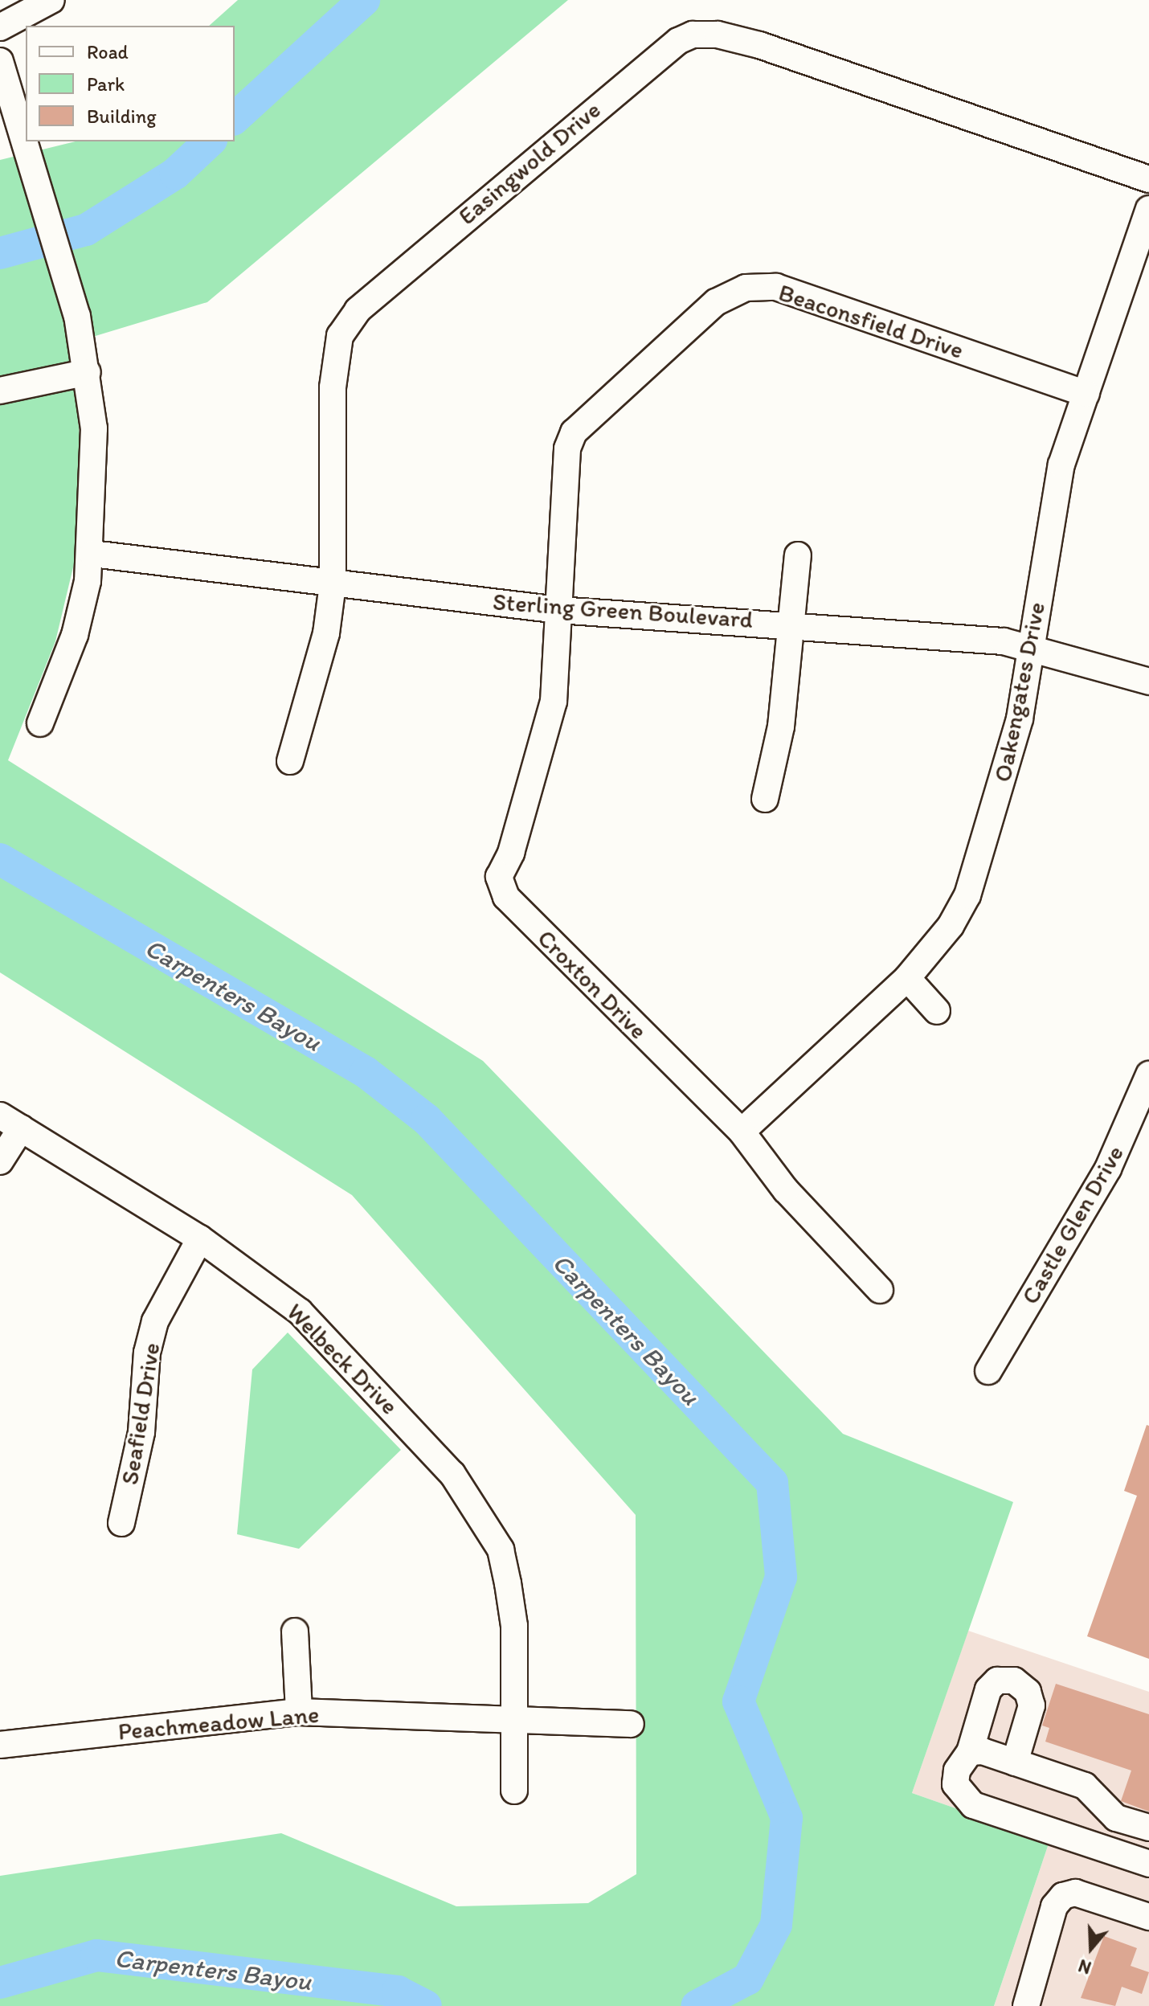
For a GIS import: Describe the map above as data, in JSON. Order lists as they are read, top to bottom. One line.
{"streets":{"street":["Easingwold Drive","Beaconsfield Drive","Sterling Green Boulevard","Oakengates Drive","Croxton Drive","Castle Glen Drive","Welbeck Drive","Seafield Drive","Peachmeadow Lane"]},"crossings":[["Easingwold Drive","Sterling Green Boulevard"],["Beaconsfield Drive","Sterling Green Boulevard"],["Beaconsfield Drive","Oakengates Drive"],["Beaconsfield Drive","Croxton Drive"],["Sterling Green Boulevard","Oakengates Drive"],["Sterling Green Boulevard","Croxton Drive"],["Oakengates Drive","Croxton Drive"],["Welbeck Drive","Seafield Drive"],["Welbeck Drive","Peachmeadow Lane"]],"water":["Carpenters Bayou"],"legend":["Road","Park","Building"],"north":"bottom"}
